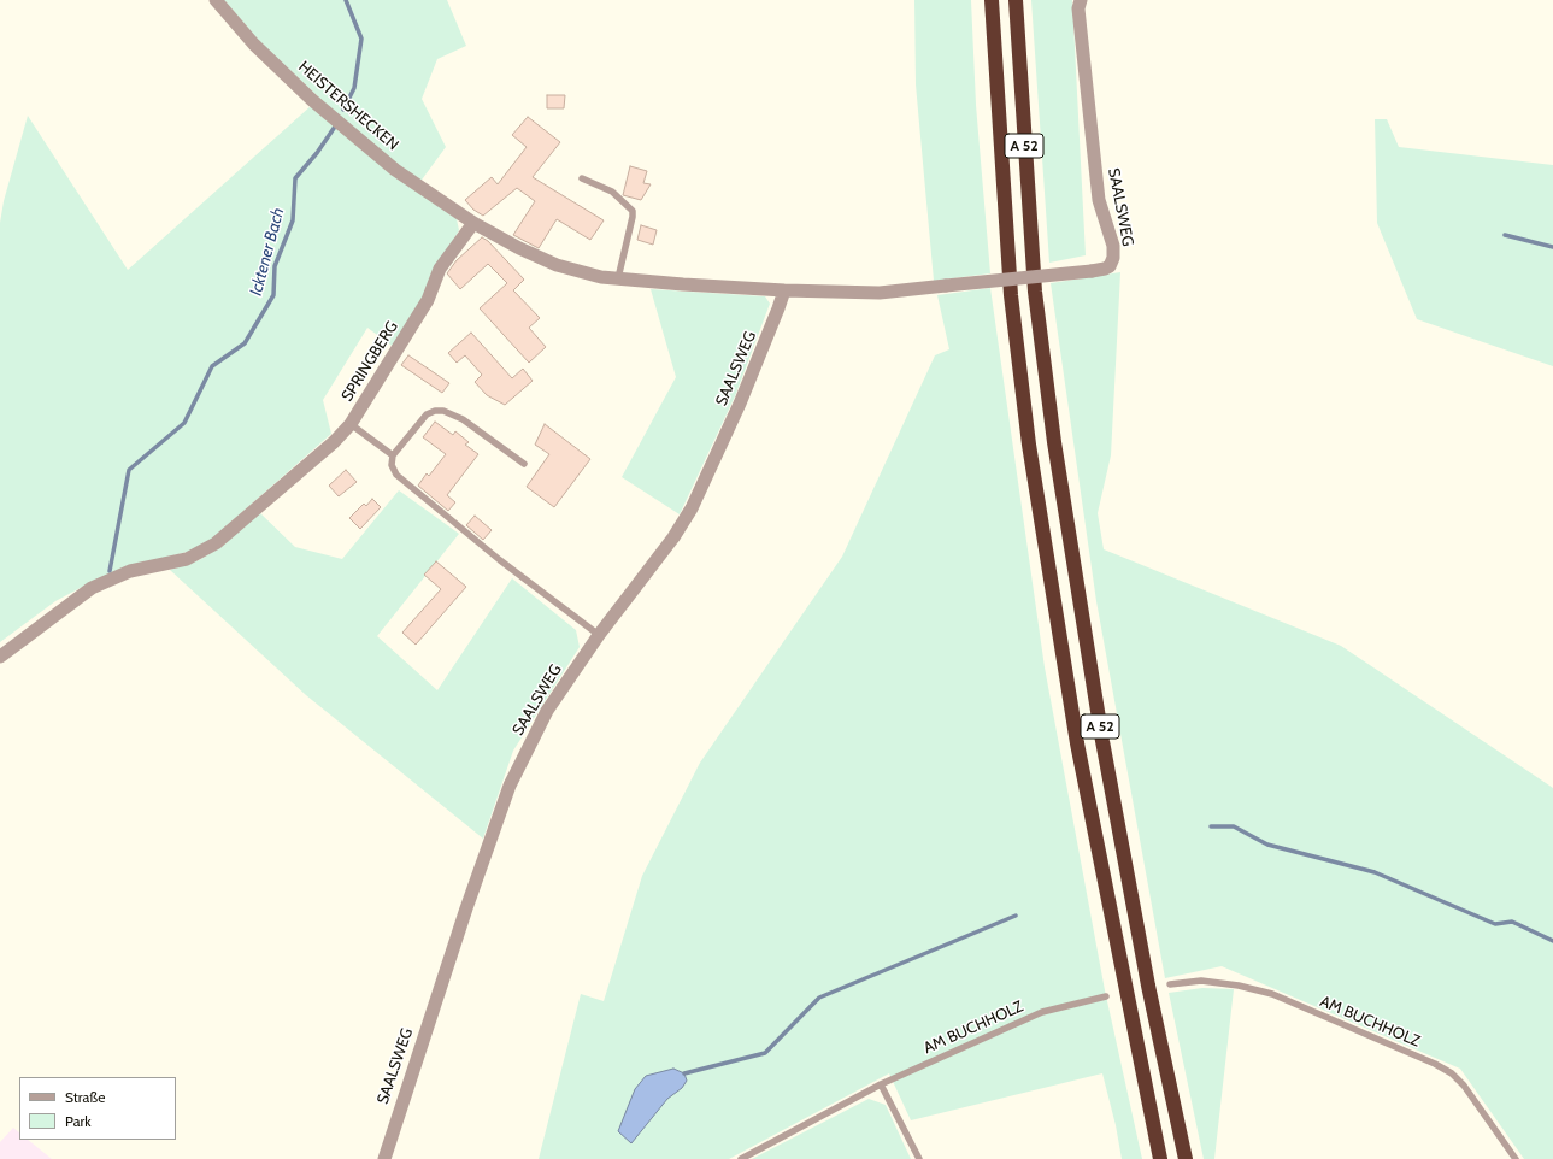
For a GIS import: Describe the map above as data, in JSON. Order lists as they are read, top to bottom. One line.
{"streets":{"highway":["A 52"],"street":["HEISTERSHECKEN","SAALSWEG","SPRINGBERG"],"lane":["AM BUCHHOLZ"]},"crossings":[["HEISTERSHECKEN","SPRINGBERG"]],"water":["Icktener Bach"],"legend":["Straße","Park"]}
